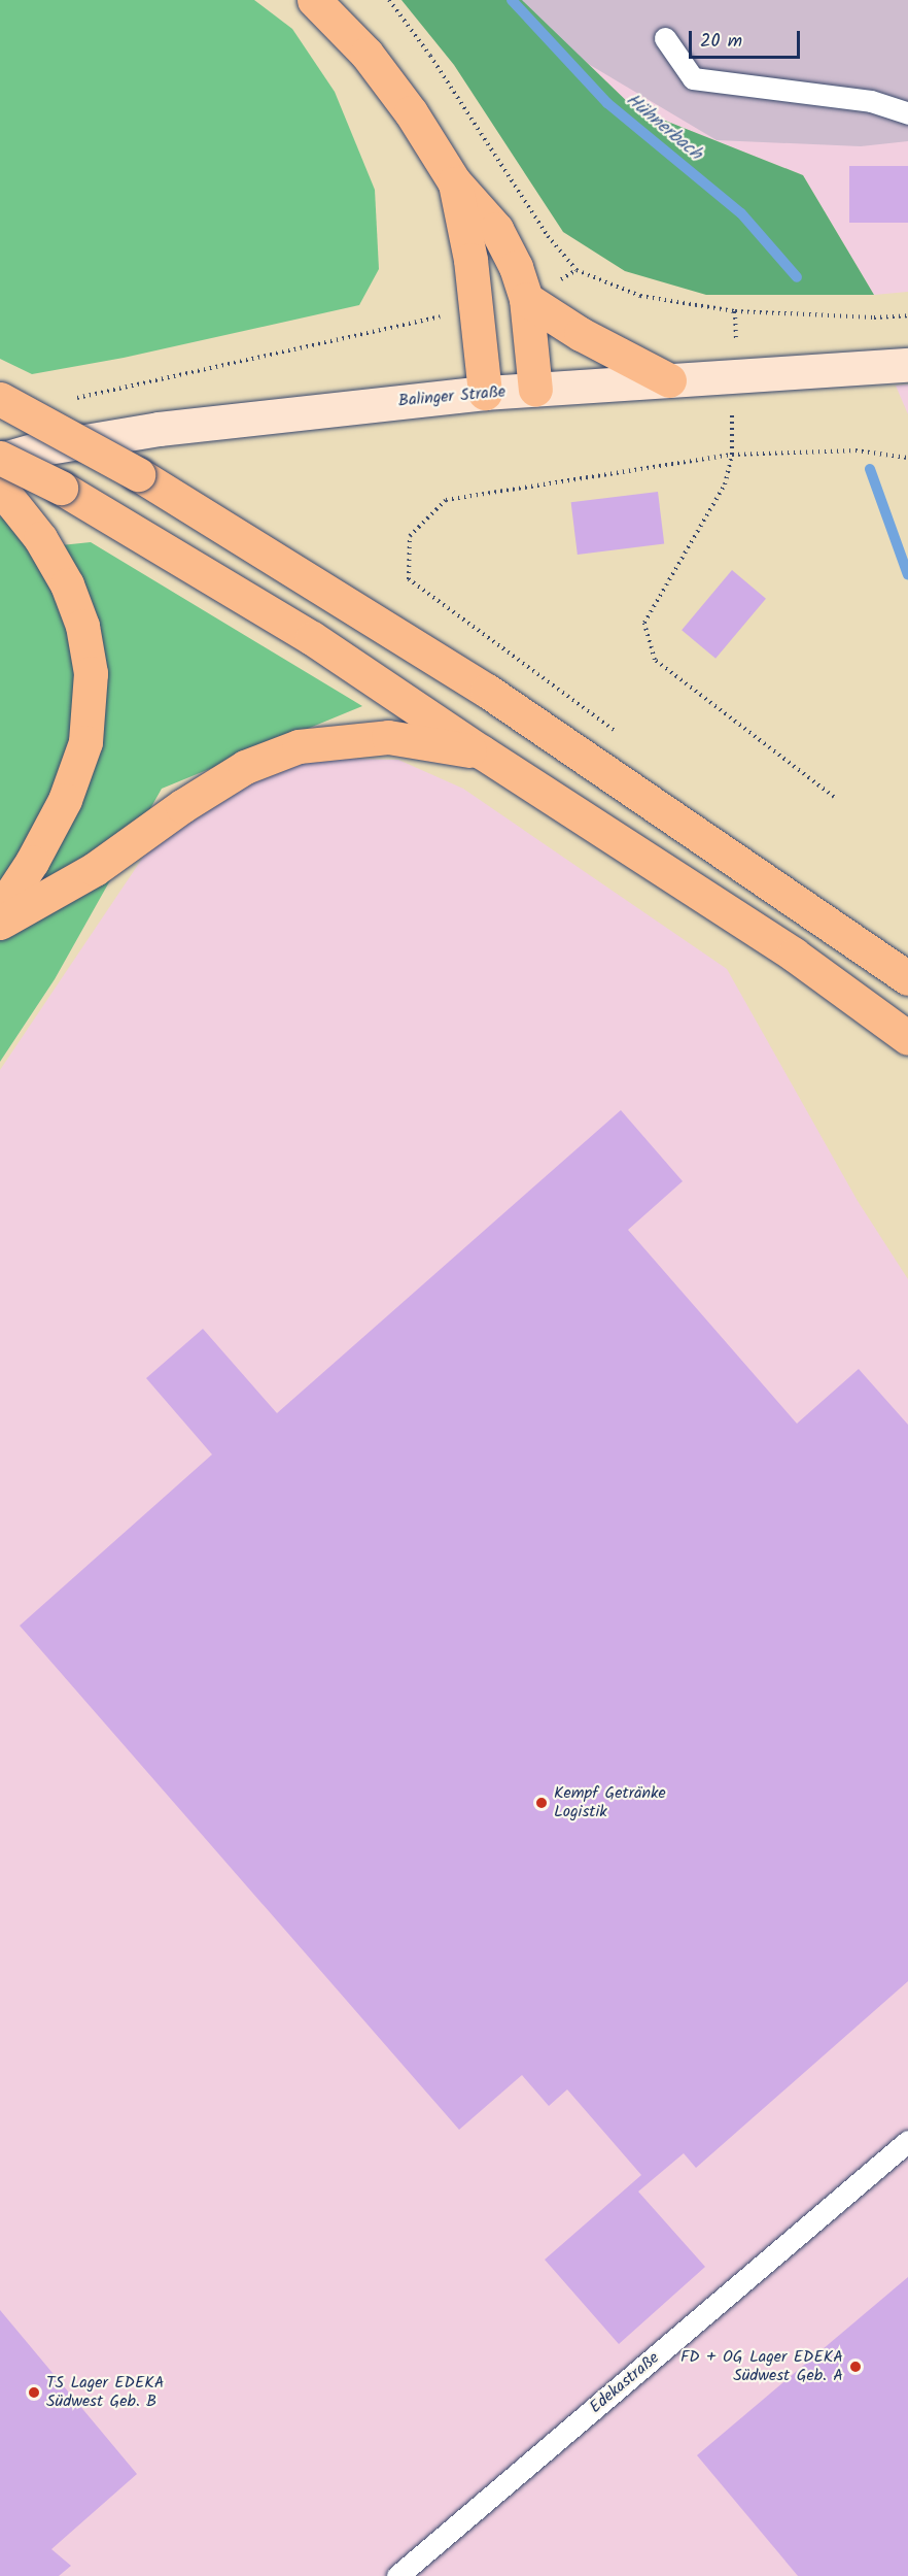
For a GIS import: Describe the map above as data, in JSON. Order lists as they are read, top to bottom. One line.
{"streets":{"main road":["Balinger Straße"],"lane":["Edekastraße"]},"water":["Hühnerbach"],"places":["Kempf Getränke Logistik","FD + OG Lager EDEKA Südwest Geb. A","TS Lager EDEKA Südwest Geb. B"],"scale_bar":"20 m"}
